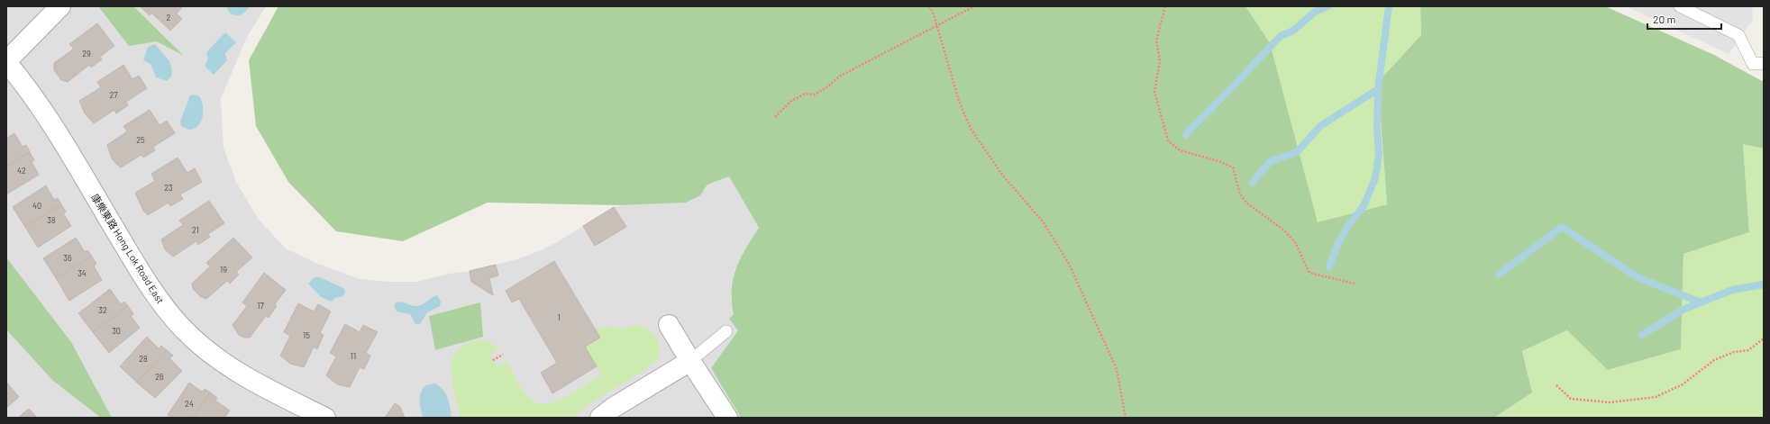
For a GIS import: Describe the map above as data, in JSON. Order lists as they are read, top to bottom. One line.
{"streets":{"street":["康樂東路 Hong Lok Road East"]},"house_numbers":["2","29","27","25","42","23","40","38","21","36","19","34","17","32","1","30","15","11","28","26","24"],"scale_bar":"20 m"}
